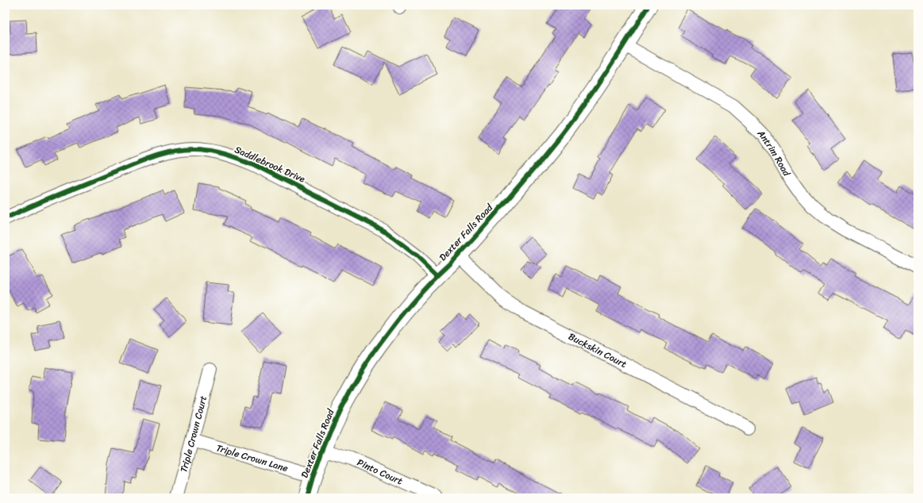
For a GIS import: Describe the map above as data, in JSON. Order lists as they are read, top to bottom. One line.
{"streets":{"street":["Antrim Road","Saddlebrook Drive","Dexter Falls Road","Buckskin Court","Triple Crown Court","Triple Crown Lane","Pinto Court"]},"crossings":[["Antrim Road","Dexter Falls Road"],["Saddlebrook Drive","Dexter Falls Road"],["Dexter Falls Road","Buckskin Court"],["Dexter Falls Road","Triple Crown Lane"],["Dexter Falls Road","Pinto Court"],["Triple Crown Court","Triple Crown Lane"]]}
